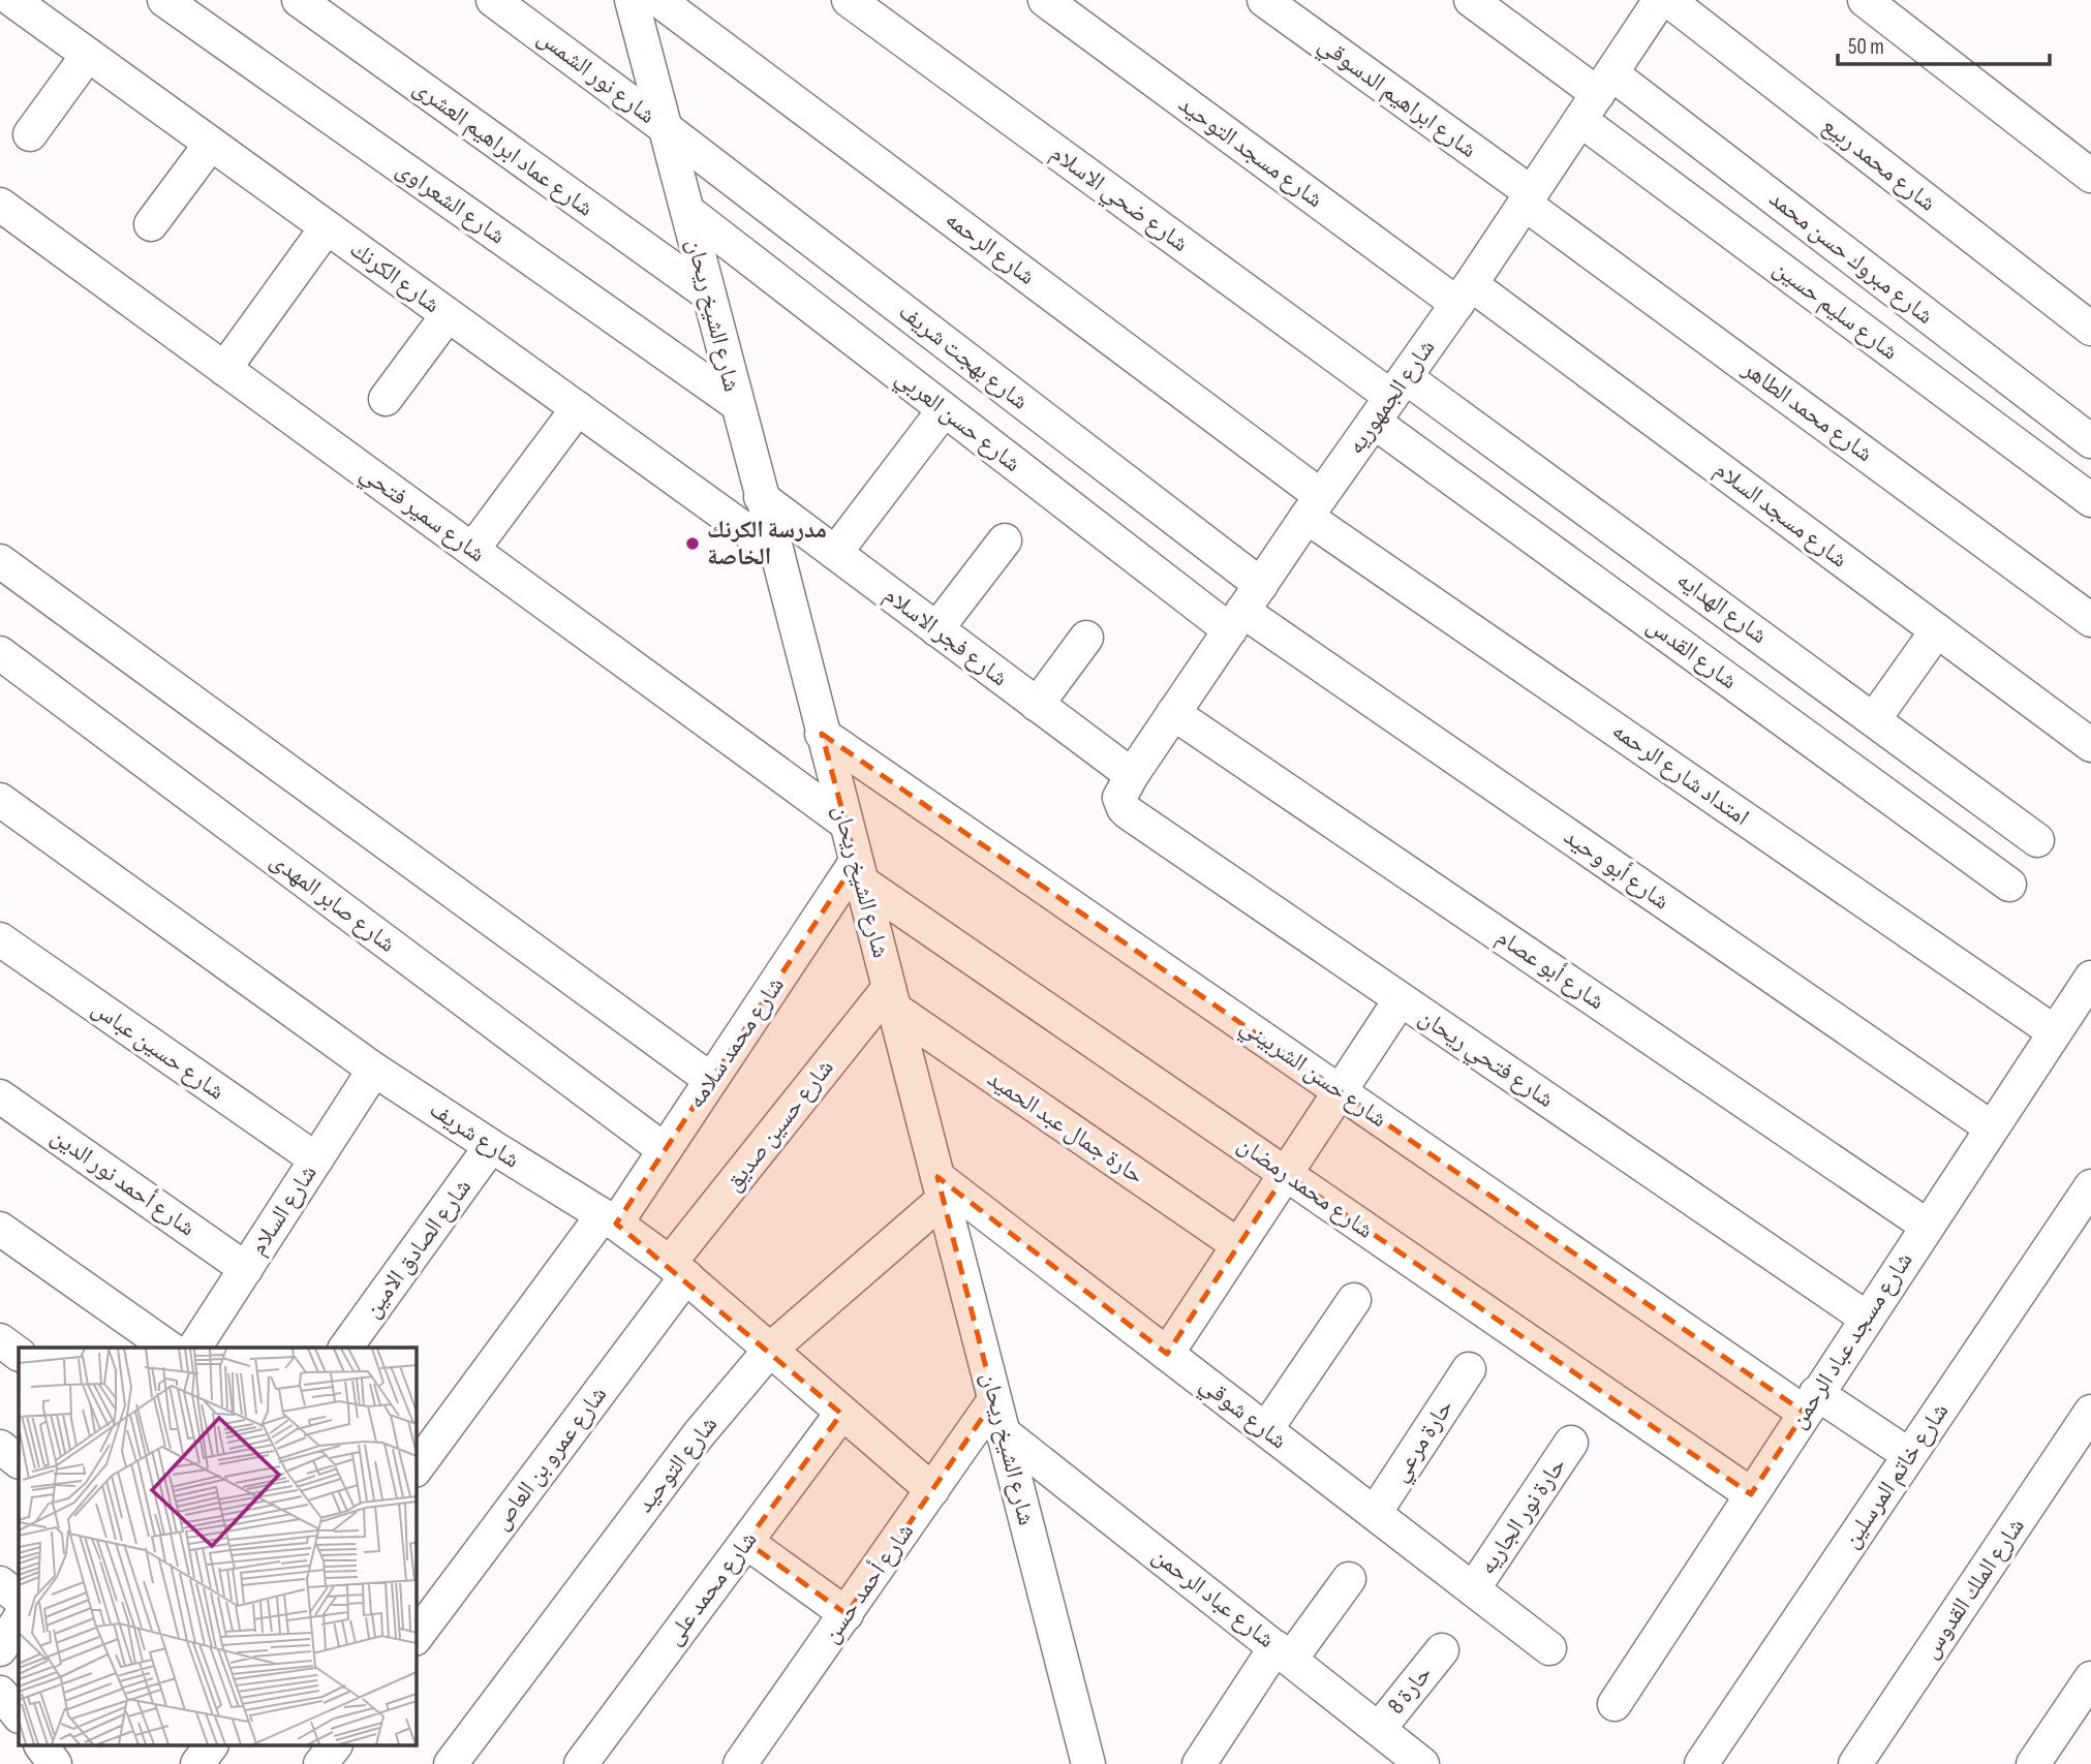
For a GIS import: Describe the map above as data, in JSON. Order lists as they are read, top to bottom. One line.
{"streets":{"street":["شارع نور الشمس","شارع ابراهيم الدسوقي","شارع عماد ابراهيم العشرى","شارع مسجد التوحيد","شارع محمد ربيع","شارع ضحي الاسلام","شارع الشعراوى","شارع الرحمه","شارع مبروك حسن محمد","شارع الكرنك","شارع سليم حسين","شارع الشيخ ريحان","شارع بهجت شريف","شارع الجمهوريه","شارع محمد الطاهر","شارع حسن العربي","شارع سمير فتحي","شارع مسجد السلام","شارع الهدايه","شارع فجر الاسلام","شارع القدس","امتداد شارع الرحمه","شارع أبو وحيد","شارع صابر المهدى","شارع أبو عصام","شارع محمد سلامه","شارع حسين عباس","شارع فتحي ريحان","شارع حسن الشربيني","شارع حسين صديق","حارة جمال عبد الحميد","شارع شريف","شارع أحمد نور الدين","شارع محمد رمضان","شارع السلام","شارع الصادق الامين","شارع مسجد عباد الرحمن","شارع شوقي","حارة مرعي","شارع عمرو بن العاص","شارع التوحيد","شارع خاتم المرسلين","حارة نور الجاريه","شارع أحمد حسن","شارع محمد على","شارع الملك القدوس","شارع عباد الرحمن","حارة 8"]},"crossings":[["شارع نور الشمس","شارع الشيخ ريحان"],["شارع نور الشمس","شارع بهجت شريف"],["شارع ابراهيم الدسوقي","شارع الجمهوريه"],["شارع ابراهيم الدسوقي","شارع محمد الطاهر"],["شارع عماد ابراهيم العشرى","شارع الشيخ ريحان"],["شارع مسجد التوحيد","شارع الجمهوريه"],["شارع مسجد التوحيد","شارع مسجد السلام"],["شارع محمد ربيع","شارع الجمهوريه"],["شارع ضحي الاسلام","شارع الجمهوريه"],["شارع ضحي الاسلام","شارع الهدايه"],["شارع ضحي الاسلام","شارع القدس"],["شارع الشعراوى","شارع الشيخ ريحان"],["شارع الرحمه","شارع الجمهوريه"],["شارع الرحمه","امتداد شارع الرحمه"],["شارع مبروك حسن محمد","شارع سليم حسين"],["شارع مبروك حسن محمد","شارع الجمهوريه"],["شارع الكرنك","شارع الشيخ ريحان"],["شارع سليم حسين","شارع الجمهوريه"],["شارع الشيخ ريحان","شارع بهجت شريف"],["شارع الشيخ ريحان","شارع حسن العربي"],["شارع الشيخ ريحان","شارع سمير فتحي"],["شارع الشيخ ريحان","شارع فجر الاسلام"],["شارع الشيخ ريحان","شارع محمد سلامه"],["شارع الشيخ ريحان","شارع حسن الشربيني"],["شارع الشيخ ريحان","شارع حسين صديق"],["شارع الشيخ ريحان","حارة جمال عبد الحميد"],["شارع الشيخ ريحان","شارع محمد رمضان"],["شارع الشيخ ريحان","شارع شوقي"],["شارع الشيخ ريحان","شارع التوحيد"],["شارع الشيخ ريحان","شارع أحمد حسن"],["شارع الشيخ ريحان","شارع عباد الرحمن"],["شارع بهجت شريف","شارع الجمهوريه"],["شارع بهجت شريف","شارع حسن العربي"],["شارع بهجت شريف","شارع أبو وحيد"],["شارع الجمهوريه","شارع محمد الطاهر"],["شارع الجمهوريه","شارع حسن العربي"],["شارع الجمهوريه","شارع مسجد السلام"],["شارع الجمهوريه","شارع الهدايه"],["شارع الجمهوريه","شارع فجر الاسلام"],["شارع الجمهوريه","شارع القدس"],["شارع الجمهوريه","امتداد شارع الرحمه"],["شارع الجمهوريه","شارع أبو وحيد"],["شارع الجمهوريه","شارع أبو عصام"],["شارع الجمهوريه","شارع فتحي ريحان"],["شارع حسن العربي","شارع أبو وحيد"],["شارع الهدايه","شارع القدس"],["شارع فجر الاسلام","شارع فتحي ريحان"],["امتداد شارع الرحمه","شارع مسجد عباد الرحمن"],["شارع أبو وحيد","شارع مسجد عباد الرحمن"],["شارع صابر المهدى","شارع محمد سلامه"],["شارع أبو عصام","شارع مسجد عباد الرحمن"],["شارع محمد سلامه","شارع شريف"],["شارع محمد سلامه","شارع محمد رمضان"],["شارع حسين عباس","شارع السلام"],["شارع فتحي ريحان","شارع مسجد عباد الرحمن"],["شارع حسن الشربيني","شارع مسجد عباد الرحمن"],["شارع حسن الشربيني","شارع خاتم المرسلين"],["شارع حسين صديق","حارة جمال عبد الحميد"],["شارع حسين صديق","شارع شريف"],["شارع حسين صديق","شارع عمرو بن العاص"],["شارع شريف","شارع السلام"],["شارع شريف","شارع الصادق الامين"],["شارع شريف","شارع عمرو بن العاص"],["شارع شريف","شارع التوحيد"],["شارع شريف","شارع أحمد حسن"],["شارع شريف","شارع محمد على"],["شارع أحمد نور الدين","شارع السلام"],["شارع محمد رمضان","شارع مسجد عباد الرحمن"],["شارع شوقي","حارة مرعي"],["شارع شوقي","شارع التوحيد"],["شارع شوقي","حارة نور الجاريه"],["شارع عباد الرحمن","حارة 8"]],"places":["مدرسة الكرنك الخاصة"],"scale_bar":"50 m"}
